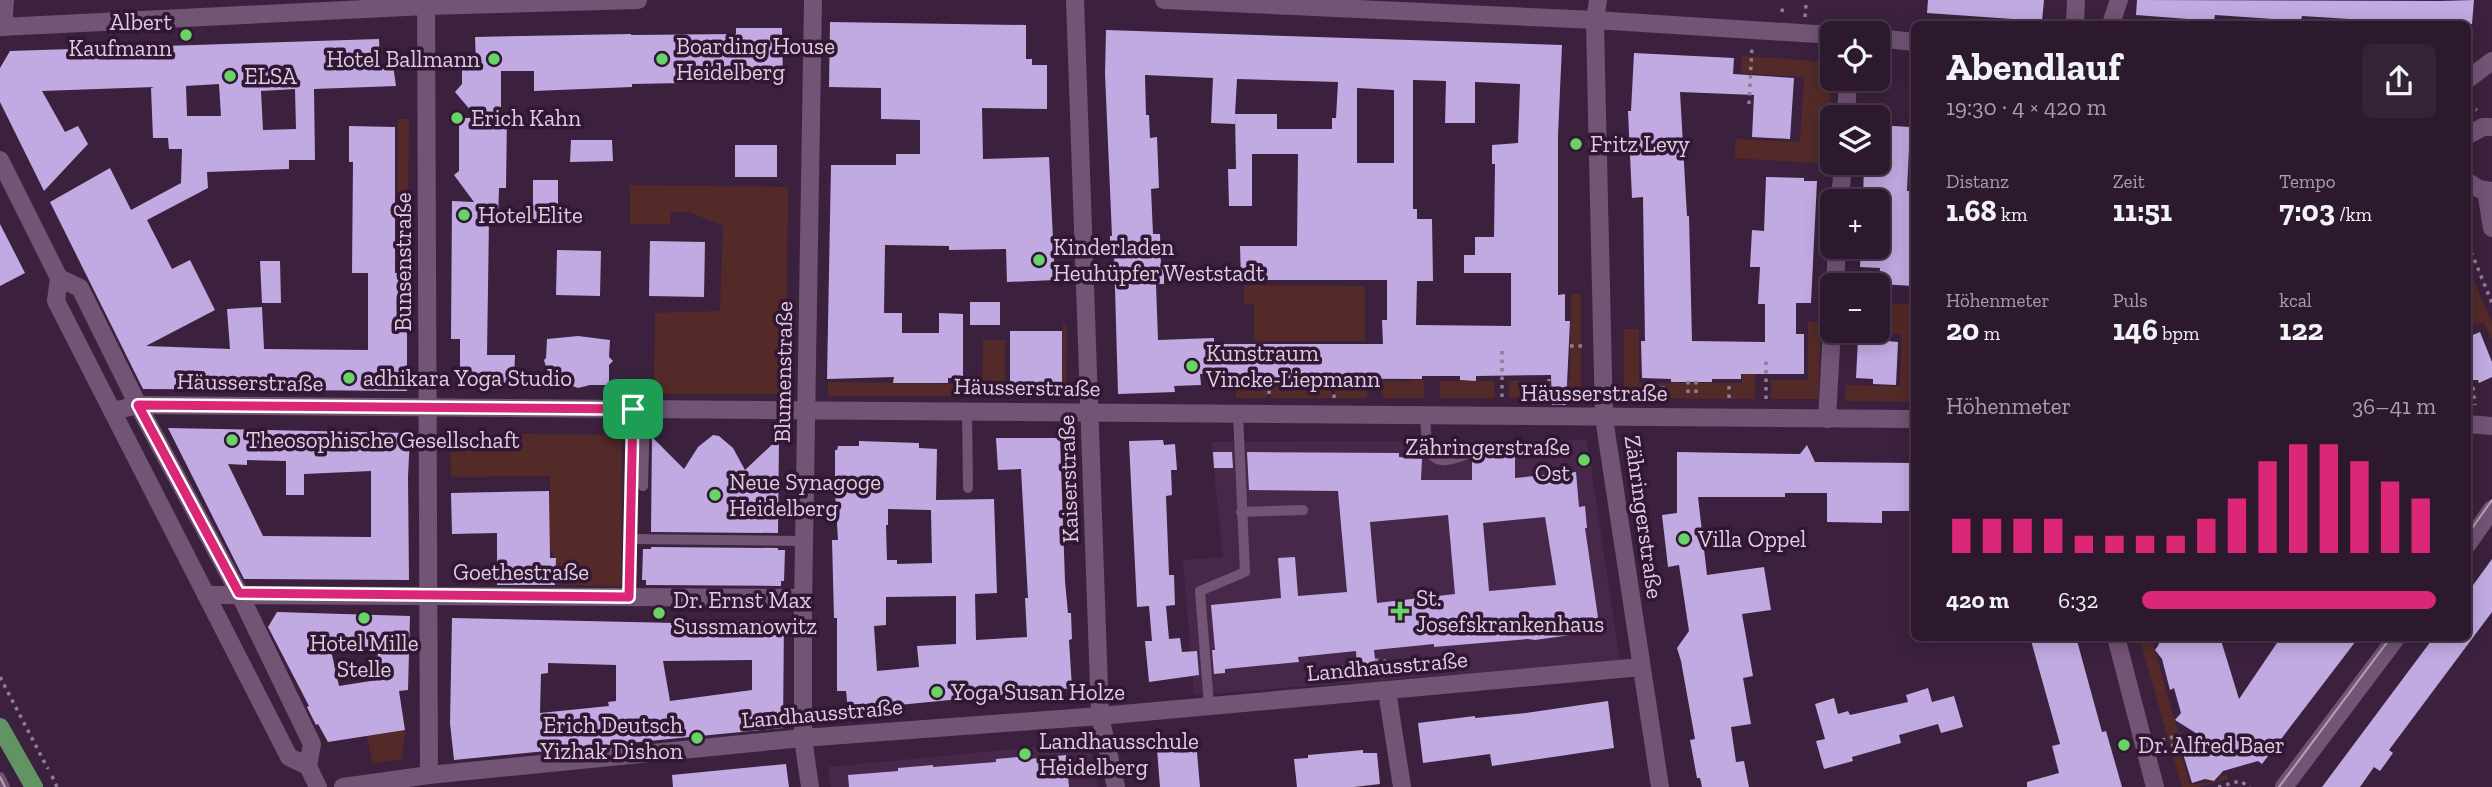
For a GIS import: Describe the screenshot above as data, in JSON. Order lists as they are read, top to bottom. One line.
{"streets":{"street":["Bunsenstraße","Blumenstraße","Häusserstraße","Kaiserstraße","Zähringerstraße","Goethestraße","Landhausstraße"]},"crossings":[["Bunsenstraße","Häusserstraße"],["Bunsenstraße","Goethestraße"],["Bunsenstraße","Landhausstraße"],["Blumenstraße","Häusserstraße"],["Blumenstraße","Goethestraße"],["Blumenstraße","Landhausstraße"],["Häusserstraße","Kaiserstraße"],["Häusserstraße","Zähringerstraße"],["Kaiserstraße","Landhausstraße"],["Zähringerstraße","Landhausstraße"]],"places":{"other":["Albert Kaufmann","Hotel Ballmann","Boarding House Heidelberg","ELSA","Erich Kahn","Fritz Levy","Hotel Elite","Kinderladen Heuhüpfer Weststadt","Kunstraum Vincke-Liepmann","adhikara Yoga Studio","Theosophische Gesellschaft","Zähringerstraße Ost","Neue Synagoge Heidelberg","Villa Oppel","Dr. Ernst Max Sussmanowitz","Hotel Mille Stelle","Yoga Susan Holze","Erich Deutsch Yizhak Dishon","Dr. Alfred Baer","Landhausschule Heidelberg"],"health":["St. Josefskrankenhaus"]},"page":{"map_buttons":["+","−"],"heading":["Abendlauf","19:30 · 4 × 420 m"],"stats":[["Distanz","1.68 km"],["Zeit","11:51"],["Tempo","7:03 /km"],["Höhenmeter","20 m"],["Puls","146 bpm"],["kcal","122"]],"chart":["Höhenmeter","36–41 m"],"list":[{"name":"420 m","note":"6:32"}]}}
